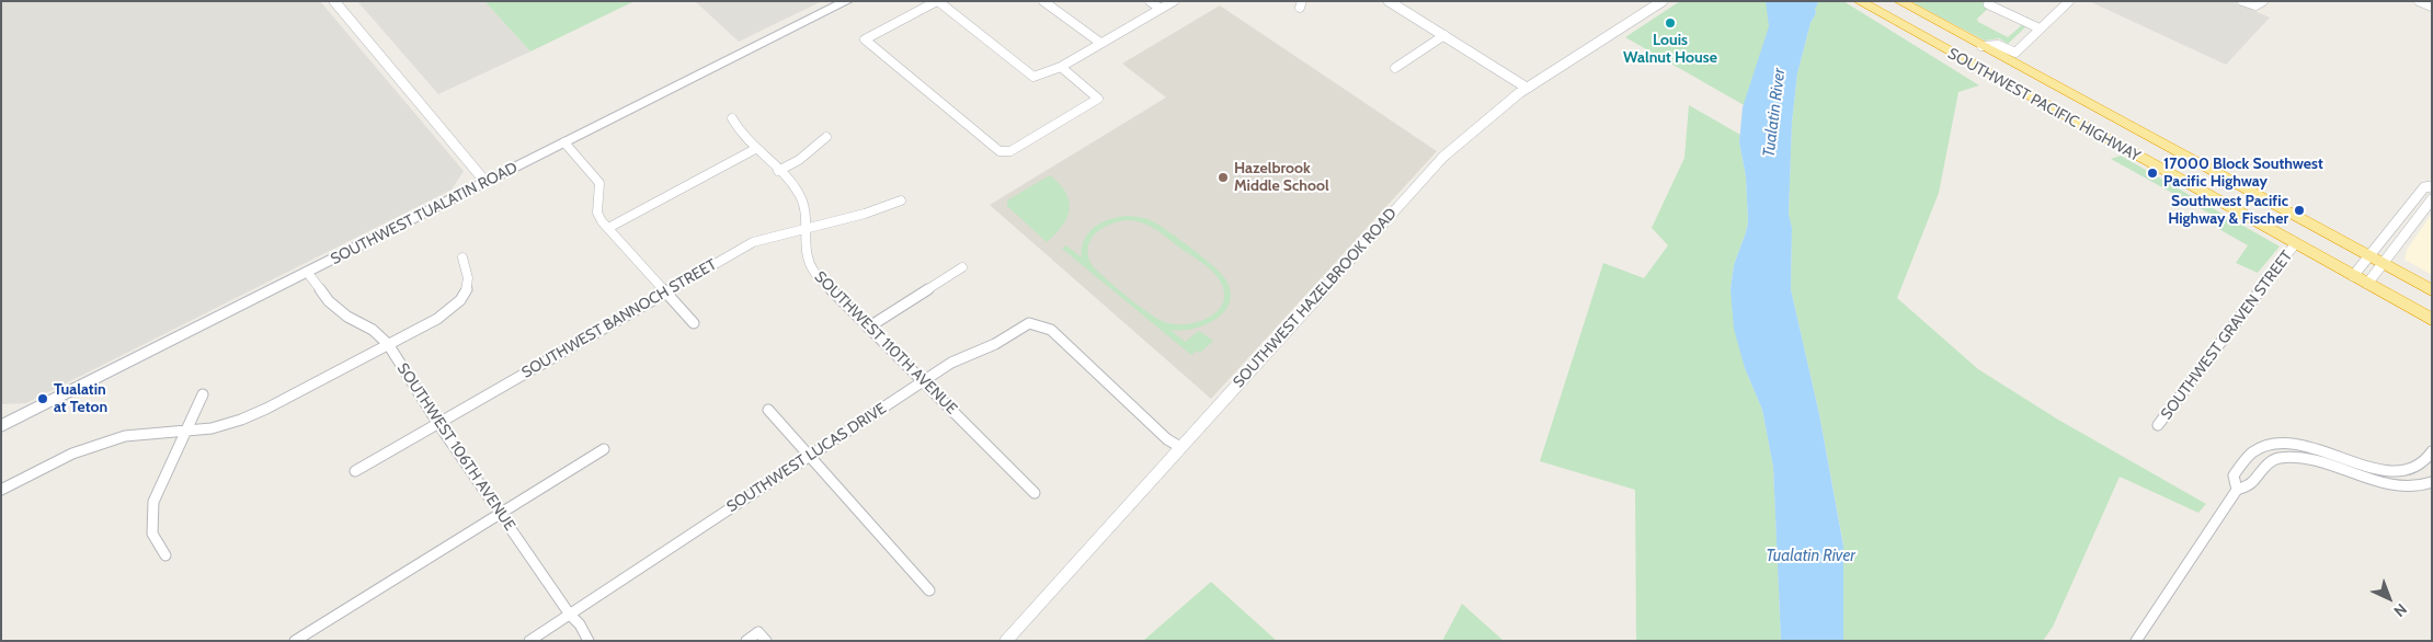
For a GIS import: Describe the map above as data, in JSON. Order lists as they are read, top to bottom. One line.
{"streets":{"highway":["SOUTHWEST PACIFIC HIGHWAY"],"main road":["SOUTHWEST TUALATIN ROAD"],"street":["SOUTHWEST HAZELBROOK ROAD","SOUTHWEST BANNOCH STREET","SOUTHWEST GRAVEN STREET","SOUTHWEST 110TH AVENUE","SOUTHWEST 106TH AVENUE","SOUTHWEST LUCAS DRIVE"]},"crossings":[["SOUTHWEST PACIFIC HIGHWAY","SOUTHWEST GRAVEN STREET"],["SOUTHWEST TUALATIN ROAD","SOUTHWEST 106TH AVENUE"],["SOUTHWEST HAZELBROOK ROAD","SOUTHWEST LUCAS DRIVE"],["SOUTHWEST BANNOCH STREET","SOUTHWEST 110TH AVENUE"],["SOUTHWEST BANNOCH STREET","SOUTHWEST 106TH AVENUE"],["SOUTHWEST 110TH AVENUE","SOUTHWEST LUCAS DRIVE"],["SOUTHWEST 106TH AVENUE","SOUTHWEST LUCAS DRIVE"]],"water":["Tualatin River"],"places":["Louis Walnut House","17000 Block Southwest Pacific Highway","Hazelbrook Middle School","Southwest Pacific Highway & Fischer","Tualatin at Teton"],"north":"bottom right"}
